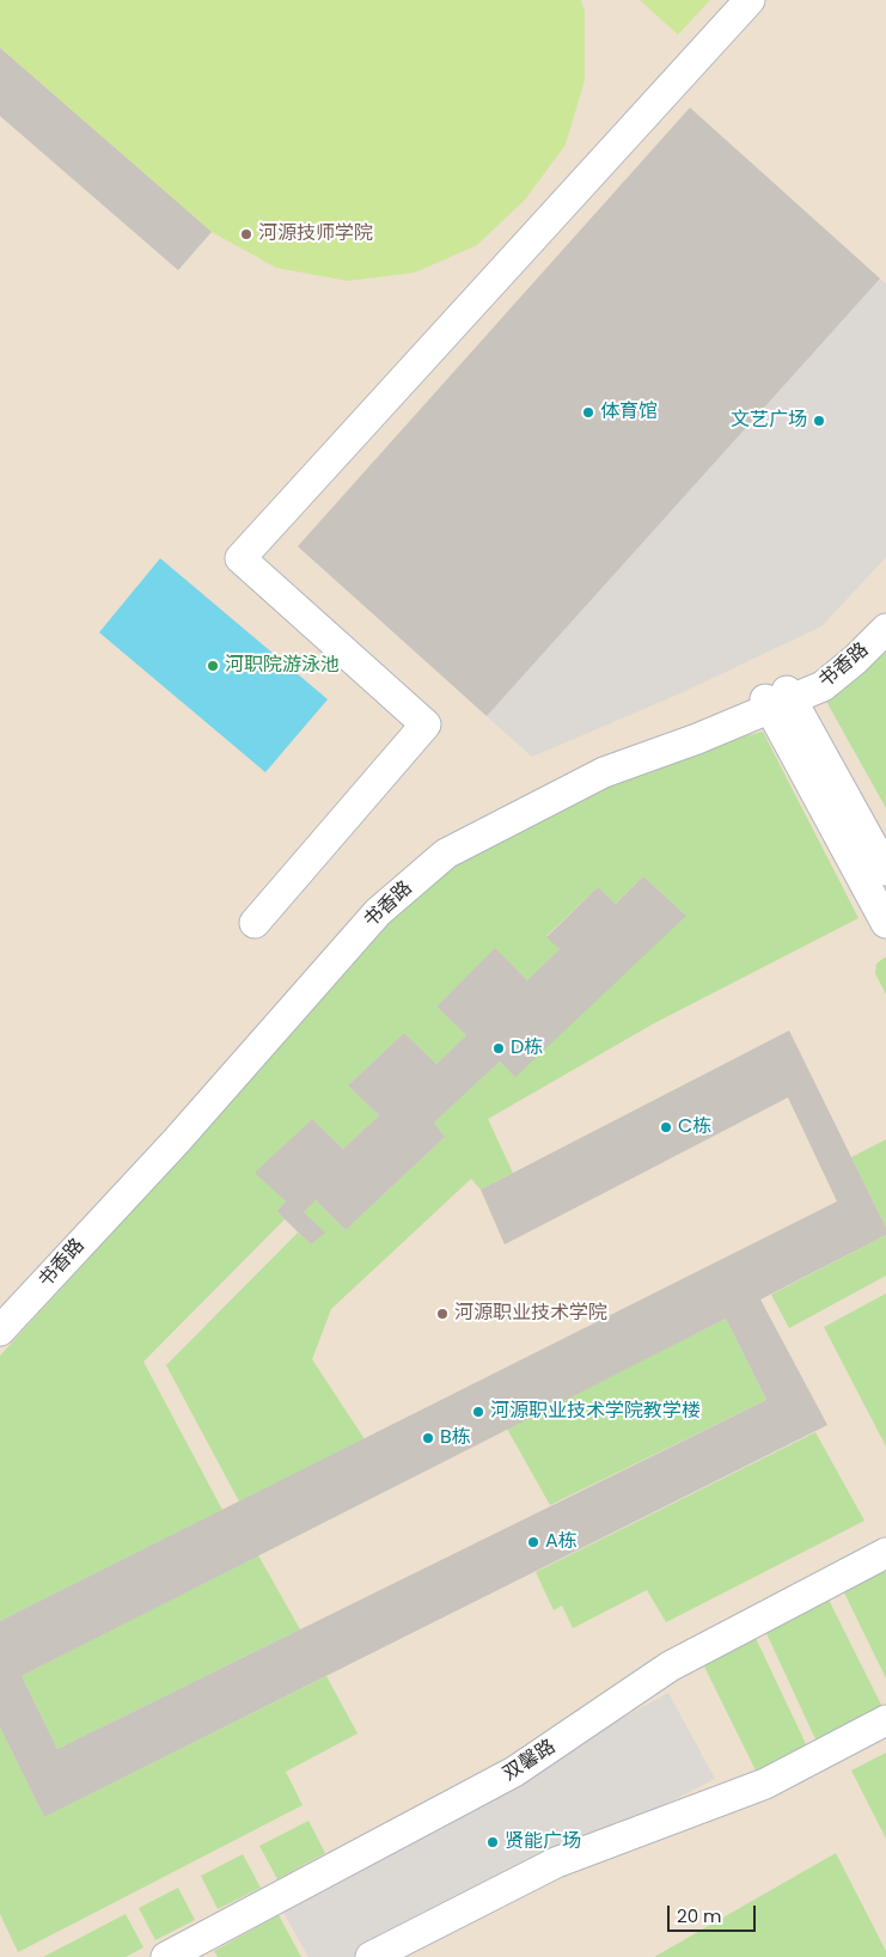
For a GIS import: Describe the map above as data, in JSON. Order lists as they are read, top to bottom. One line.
{"streets":{"street":["书香路","双馨路"]},"places":["河源技师学院","体育馆","文艺广场","河职院游泳池","D栋","C栋","河源职业技术学院","河源职业技术学院教学楼","B栋","A栋","贤能广场"],"scale_bar":"20 m"}
